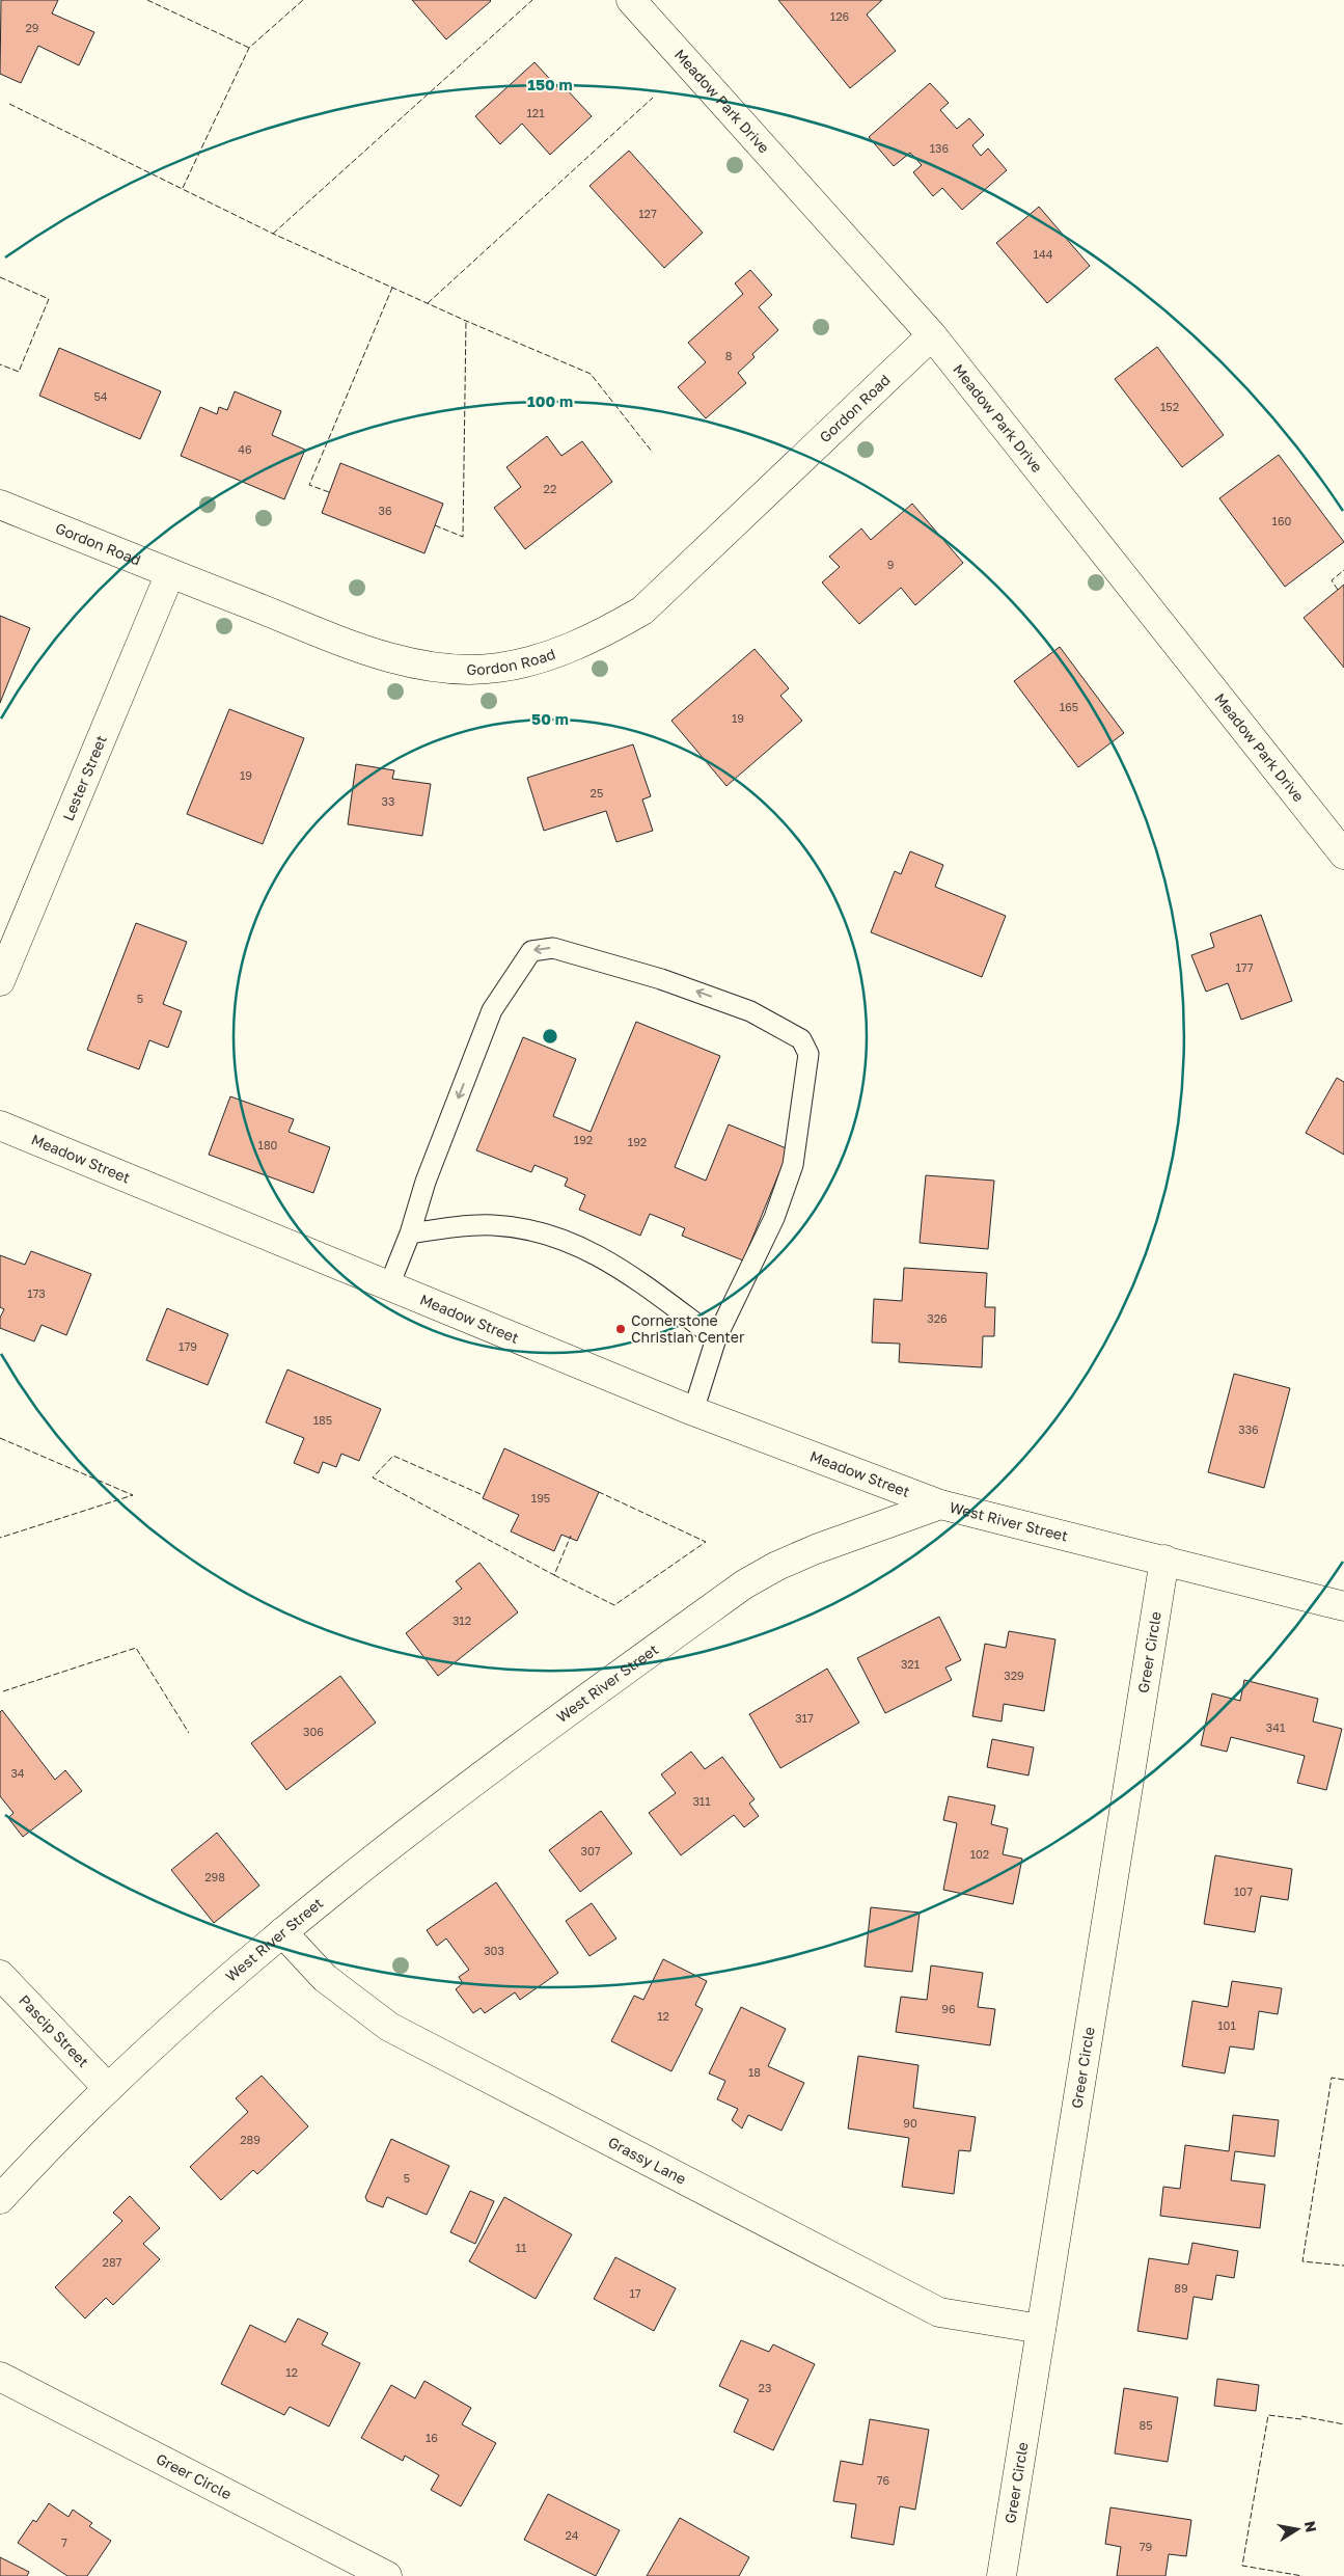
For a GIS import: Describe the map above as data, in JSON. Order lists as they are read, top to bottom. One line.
{"streets":{"street":["Meadow Park Drive","Gordon Road","Lester Street","Meadow Street","West River Street","Greer Circle","Pascip Street","Grassy Lane"]},"crossings":[["Meadow Park Drive","Gordon Road"],["Gordon Road","Lester Street"],["Meadow Street","West River Street"],["West River Street","Greer Circle"],["West River Street","Pascip Street"],["West River Street","Grassy Lane"],["Greer Circle","Grassy Lane"]],"places":["Cornerstone Christian Center"],"house_numbers":["126","29","121","136","127","144","8","54","152","46","22","36","160","9","165","19","19","25","33","177","5","192","192","180","173","326","179","185","336","195","312","321","329","317","341","306","34","311","307","102","298","107","303","96","12","101","18","90","289","5","11","287","89","17","12","23","85","16","76","24","7","79"],"north":"right","rings":["150 m","100 m","50 m"]}
